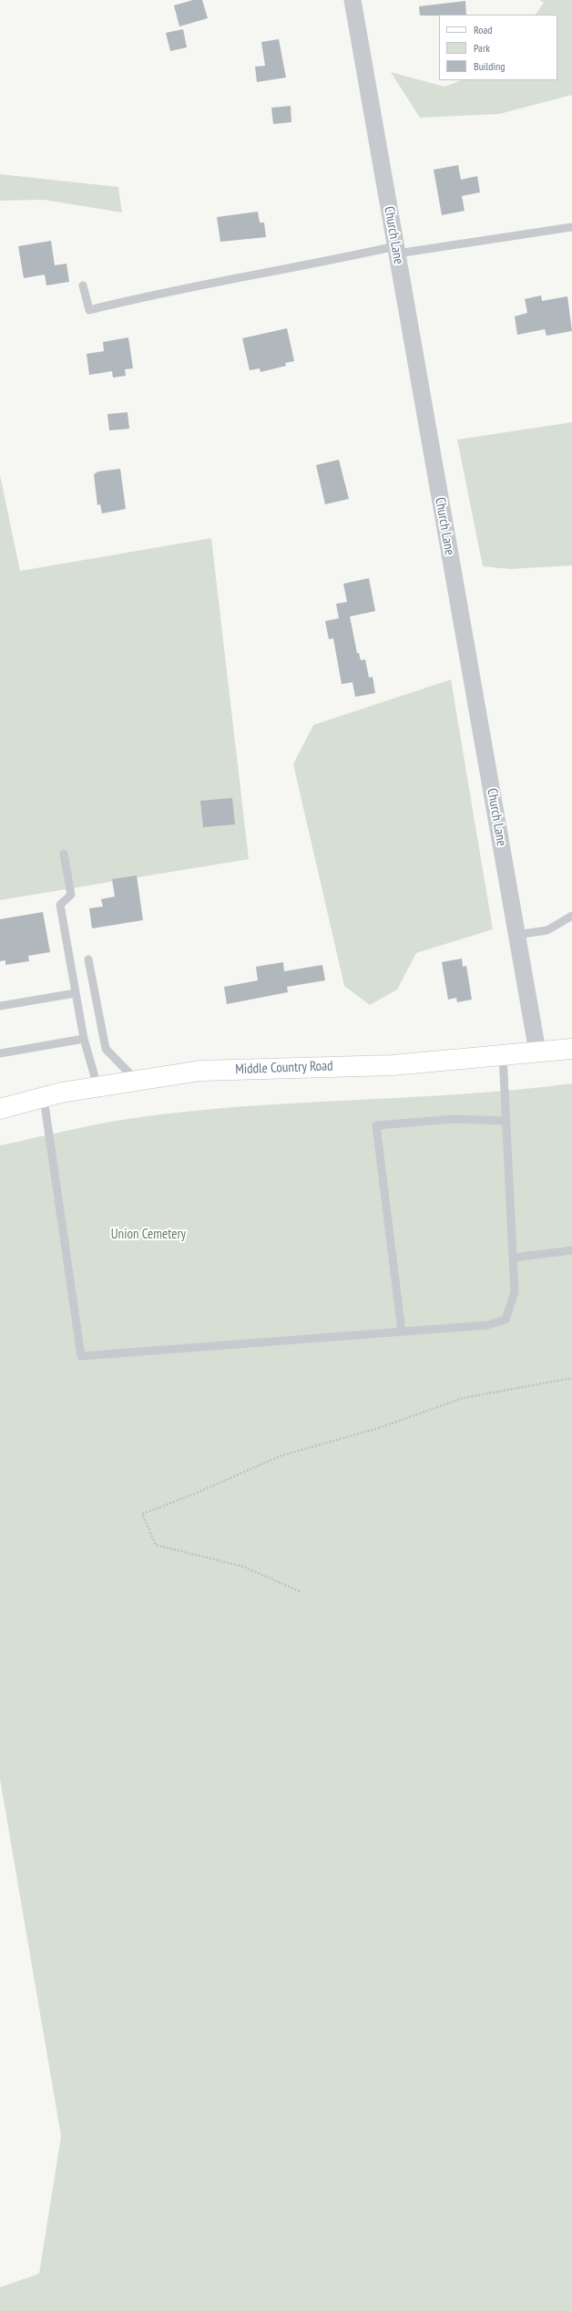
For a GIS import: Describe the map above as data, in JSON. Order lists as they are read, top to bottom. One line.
{"streets":{"main road":["Middle Country Road"],"street":["Church Lane"]},"crossings":[["Church Lane","Middle Country Road"]],"parks":["Union Cemetery"],"legend":["Road","Park","Building"]}
